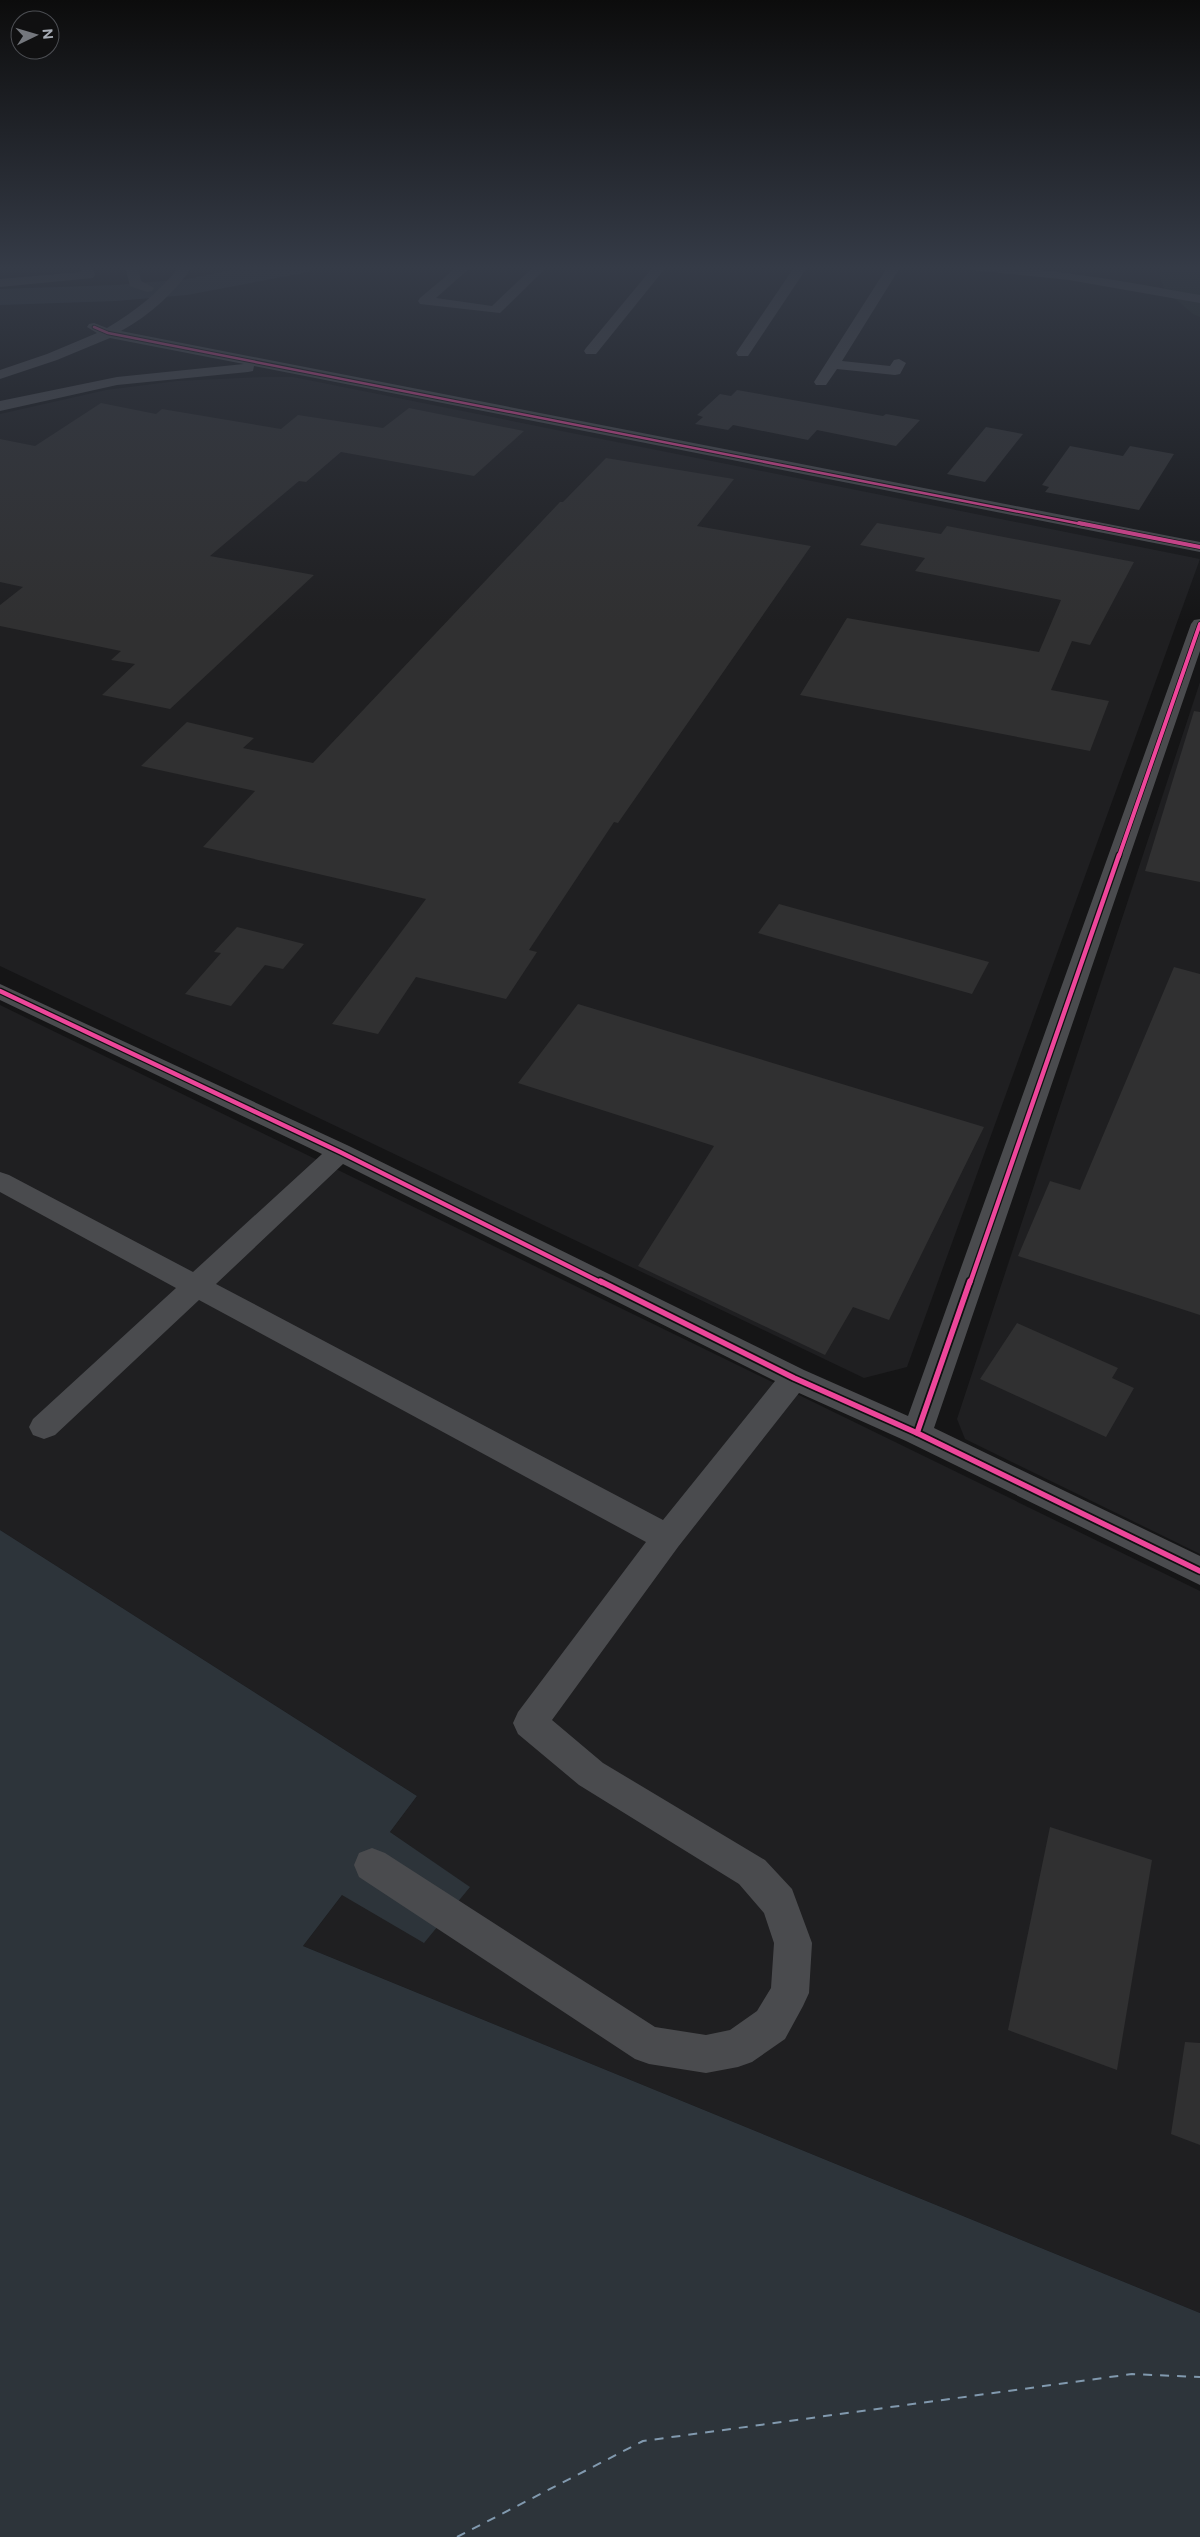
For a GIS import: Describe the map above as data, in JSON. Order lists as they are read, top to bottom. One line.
{"north":"right"}
